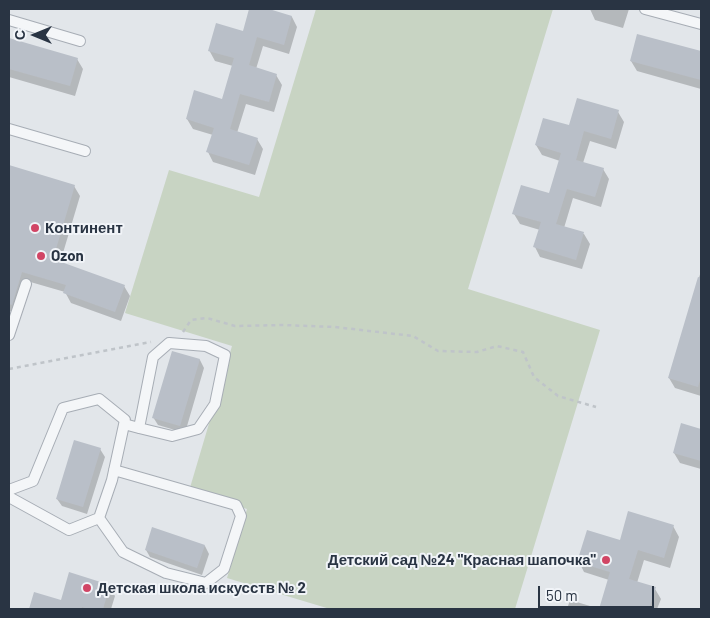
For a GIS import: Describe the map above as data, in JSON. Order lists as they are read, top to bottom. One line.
{"places":["Континент","Ozon","Детский сад №24 \"Красная шапочка\"","Детская школа искусств № 2"],"scale_bar":"50 m","north":"left"}
